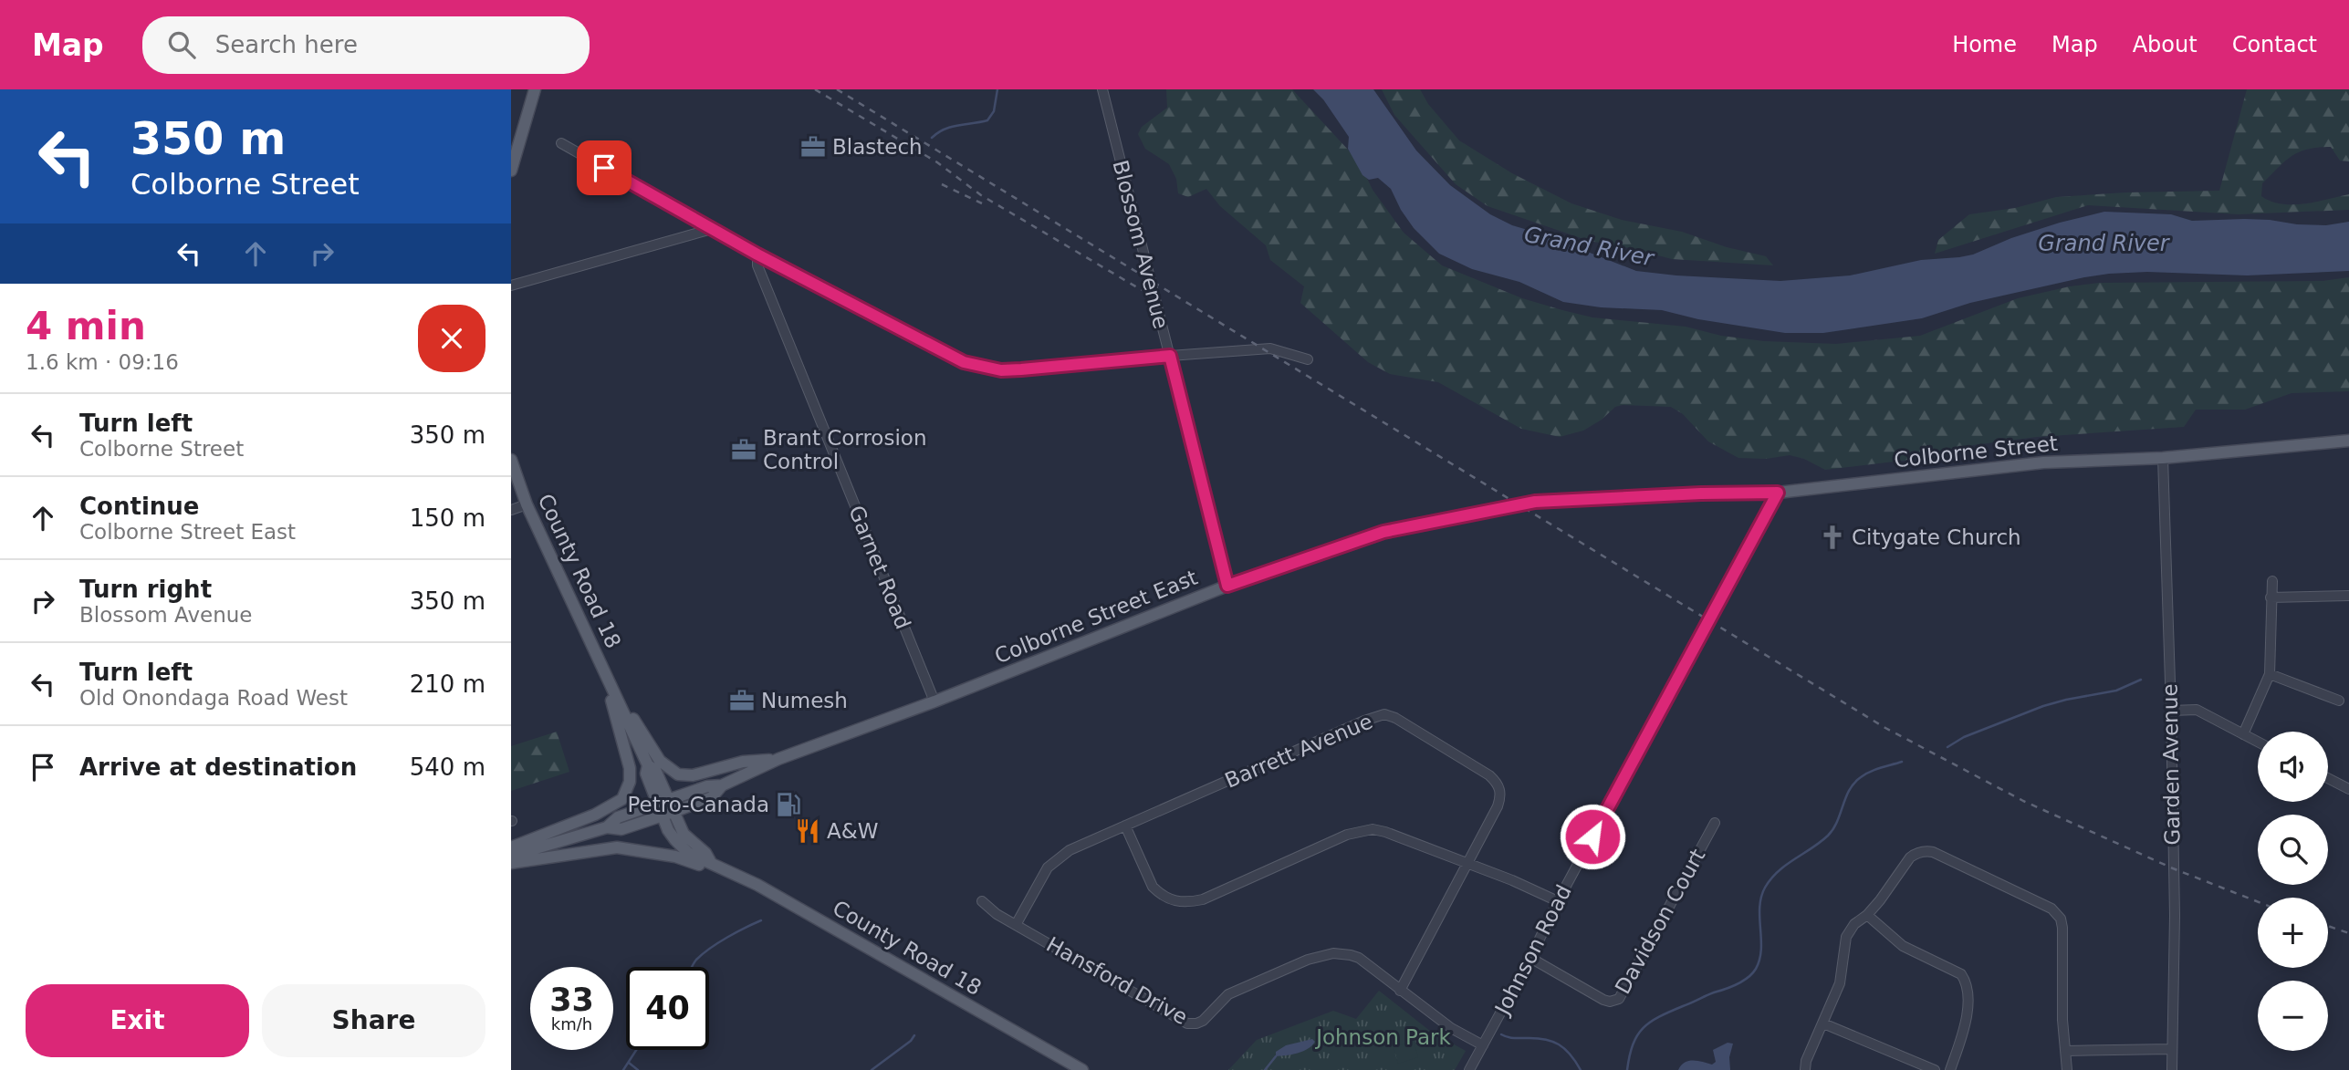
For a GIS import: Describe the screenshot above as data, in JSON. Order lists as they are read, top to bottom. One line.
{"streets":{"main road":["Colborne Street","County Road 18","Colborne Street East"],"street":["Blossom Avenue","Garnet Road","Barrett Avenue","Garden Avenue","Davidson Court","Johnson Road","Hansford Drive"]},"crossings":[["Blossom Avenue","Colborne Street East"],["Colborne Street","Colborne Street East"],["Colborne Street","Garden Avenue"],["Colborne Street","Johnson Road"],["Garnet Road","Colborne Street East"],["County Road 18","Colborne Street East"],["Barrett Avenue","Hansford Drive"],["Davidson Court","Johnson Road"],["Johnson Road","Hansford Drive"]],"water":["Grand River"],"parks":["Johnson Park"],"places":{"office":["Blastech","Brant Corrosion Control","Numesh"],"church":["Citygate Church"],"fuel station":["Petro-Canada"],"restaurant":["A&W"]},"page":{"header":"Map","search":"Search here","nav":["Home","Map","About","Contact"],"turn":["350 m","Colborne Street"],"heading":["4 min","1.6 km · 09:16"],"list":[{"name":"Turn left","note":"Colborne Street","value":"350 m"},{"name":"Continue","note":"Colborne Street East","value":"150 m"},{"name":"Turn right","note":"Blossom Avenue","value":"350 m"},{"name":"Turn left","note":"Old Onondaga Road West","value":"210 m"},{"name":"Arrive at destination","value":"540 m"}],"map_buttons":["+","−"],"speed":"33 km/h","limit":"40","buttons":["Exit","Share"]}}
